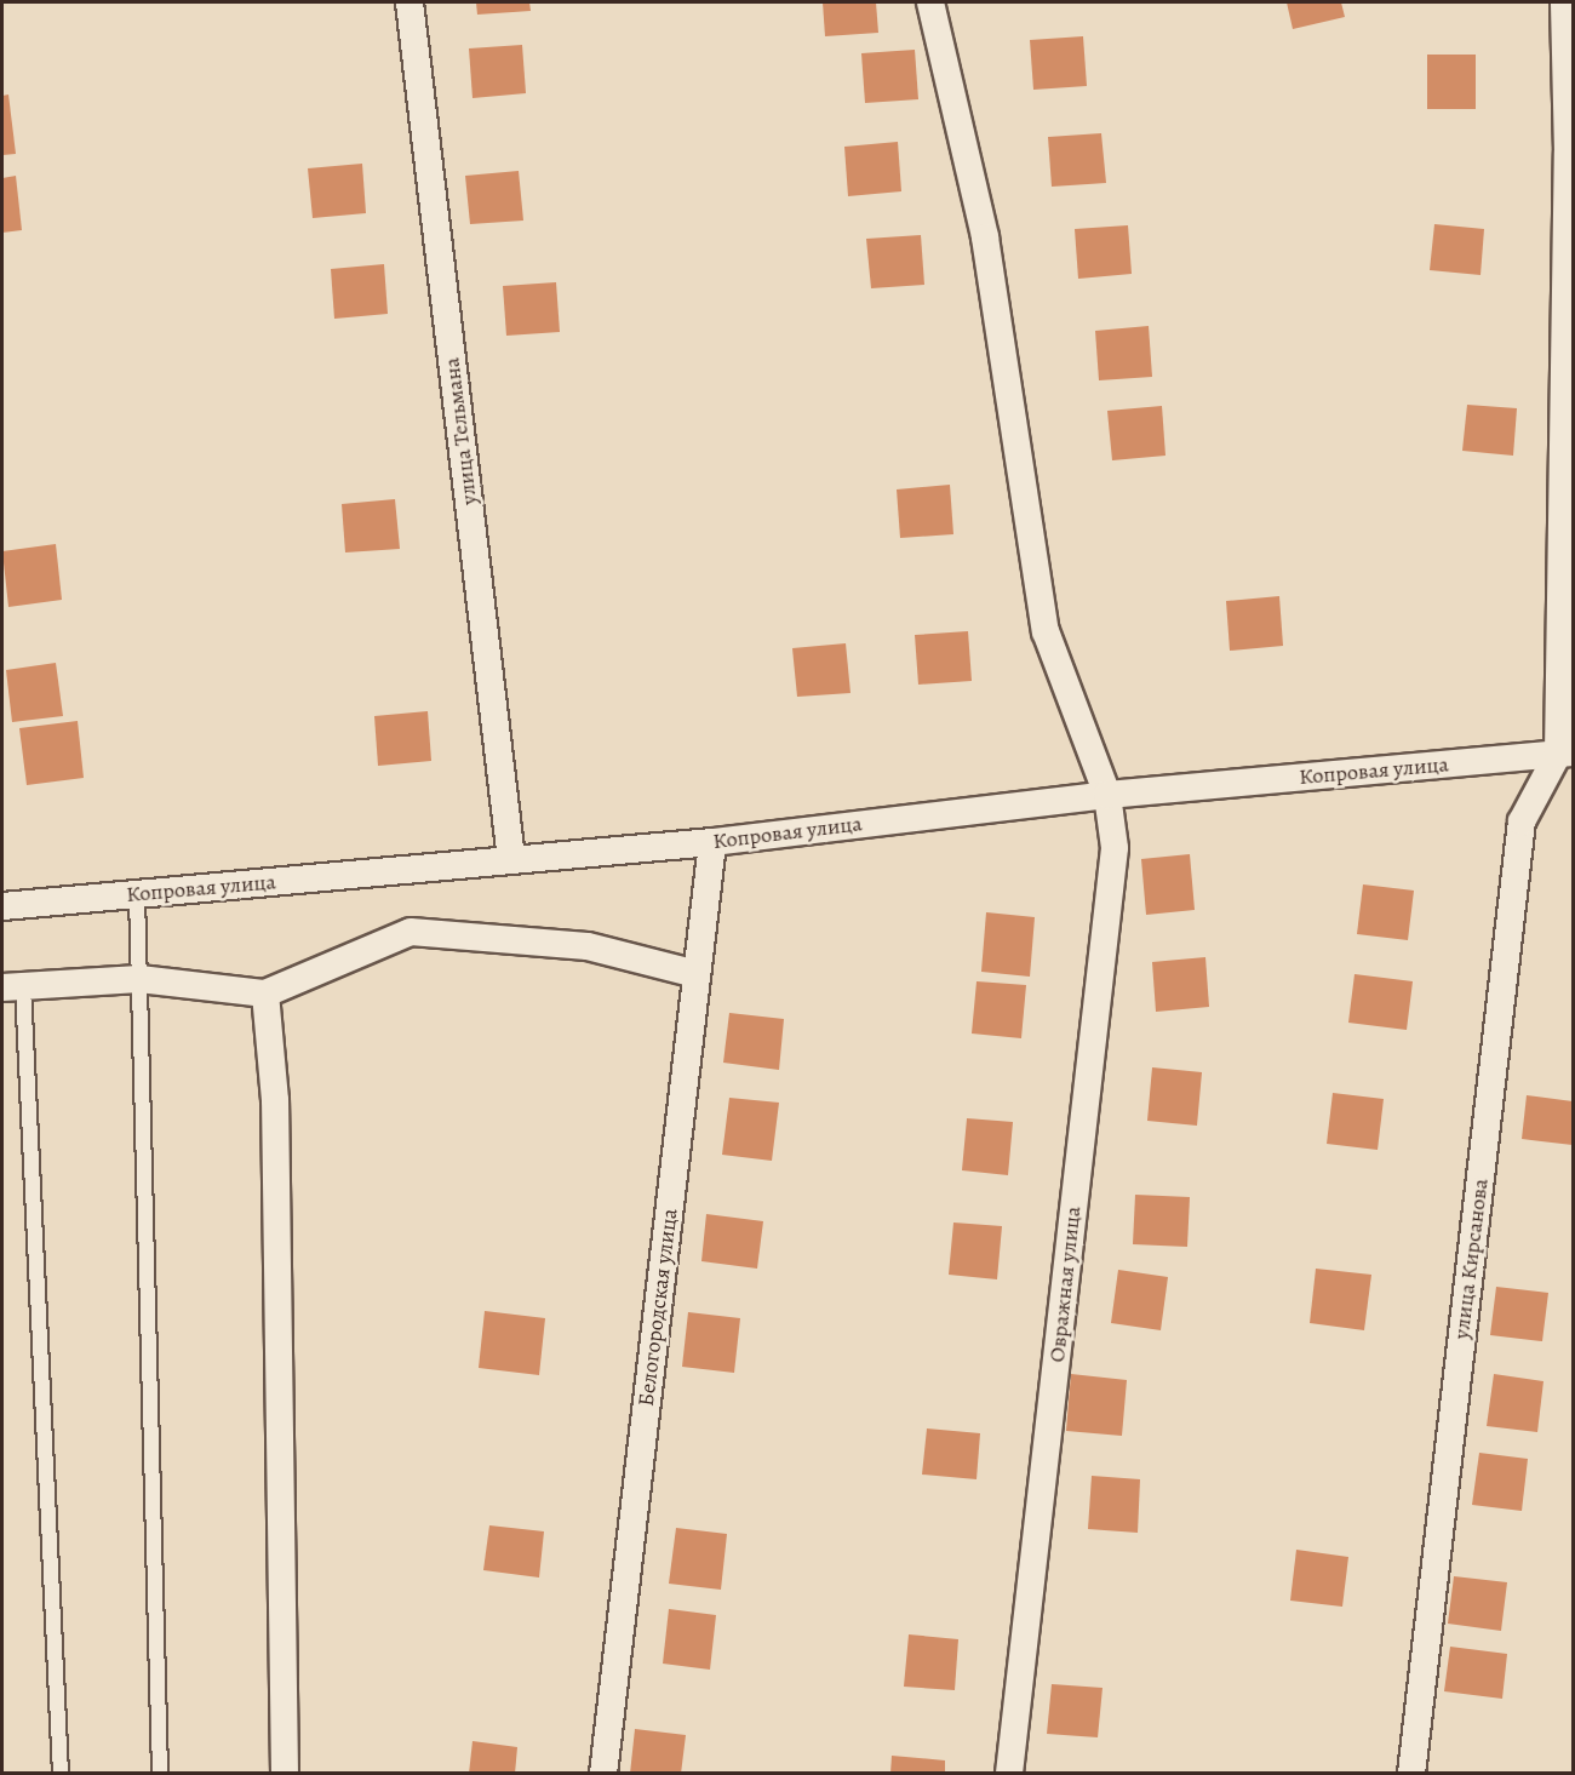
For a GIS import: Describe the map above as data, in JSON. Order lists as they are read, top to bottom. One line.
{"streets":{"street":["улица Тельмана","Копровая улица","улица Кирсанова","Овражная улица","Белогородская улица"]},"crossings":[["улица Тельмана","Копровая улица"],["Копровая улица","улица Кирсанова"],["Копровая улица","Овражная улица"],["Копровая улица","Белогородская улица"]]}
